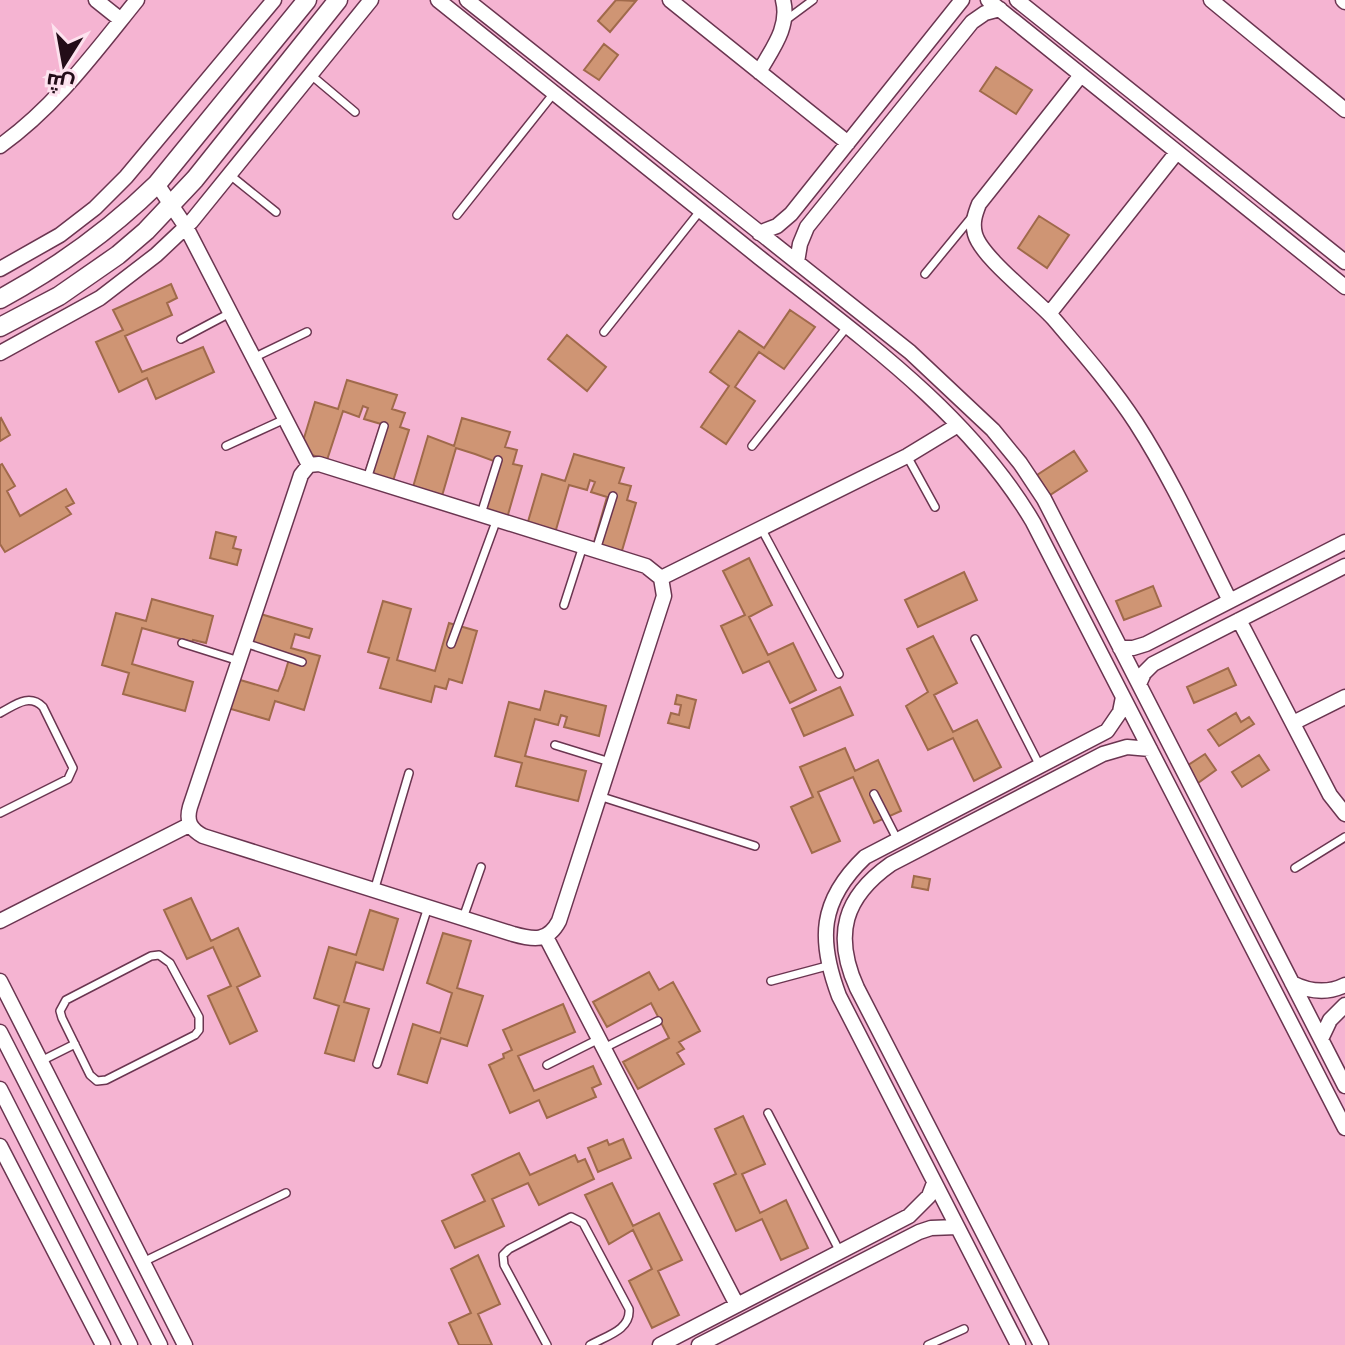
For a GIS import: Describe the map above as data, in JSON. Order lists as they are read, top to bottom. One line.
{"north":"bottom"}
